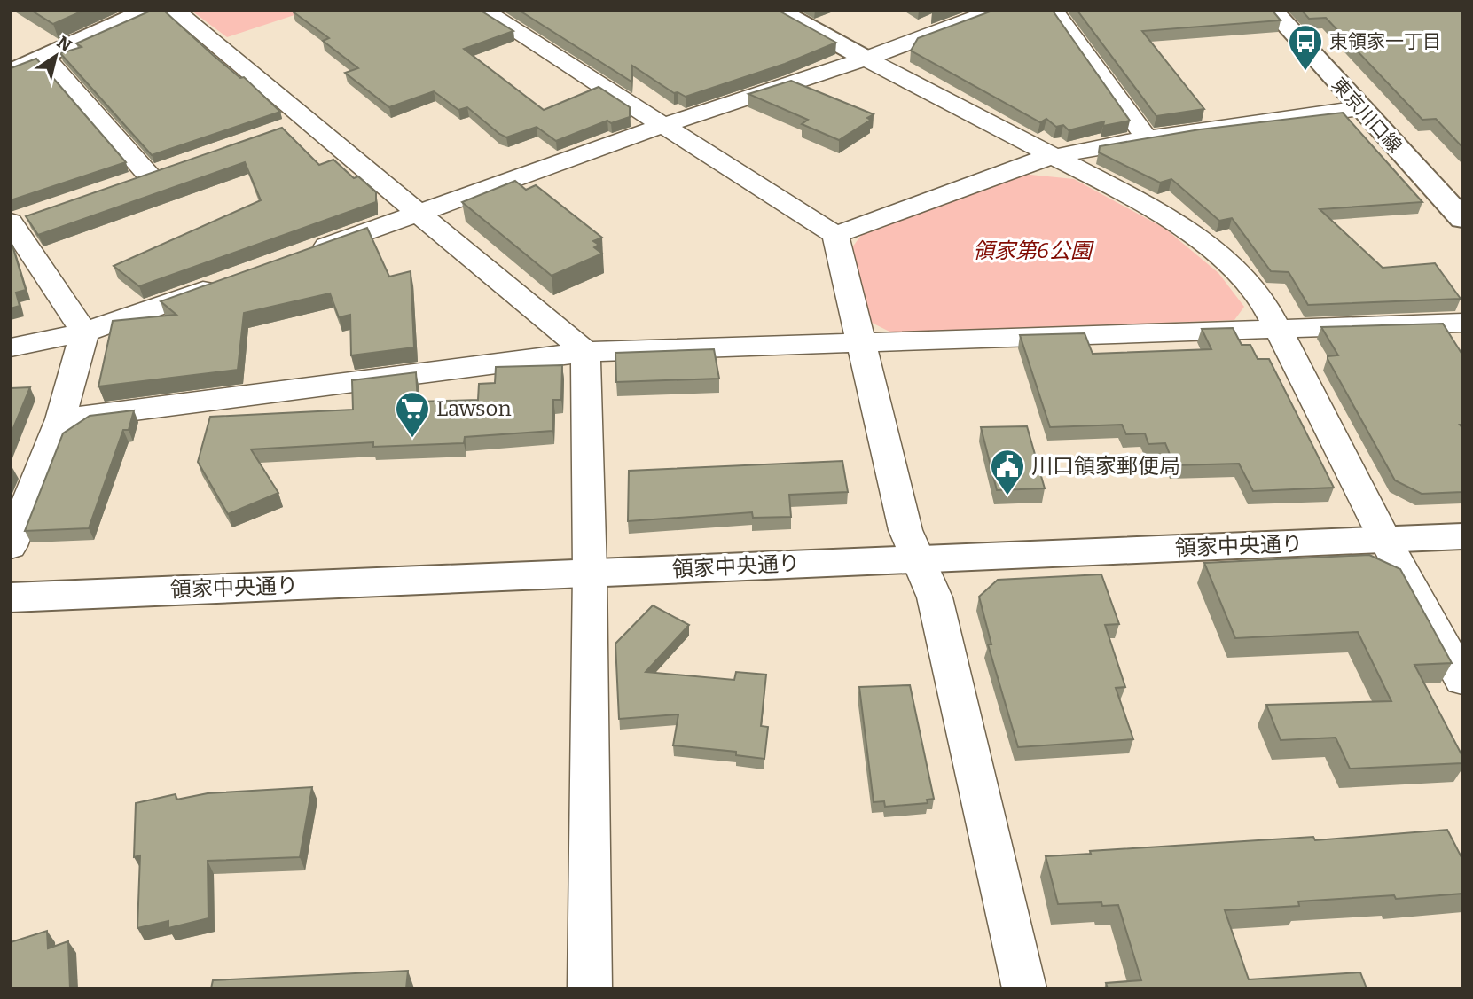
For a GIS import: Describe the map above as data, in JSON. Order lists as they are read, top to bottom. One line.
{"streets":{"street":["東京川口線","領家中央通り"]},"parks":["領家第6公園"],"places":{"bus stop":["東領家一丁目"],"supermarket":["Lawson"],"public building":["川口領家郵便局"]},"north":"top right"}
